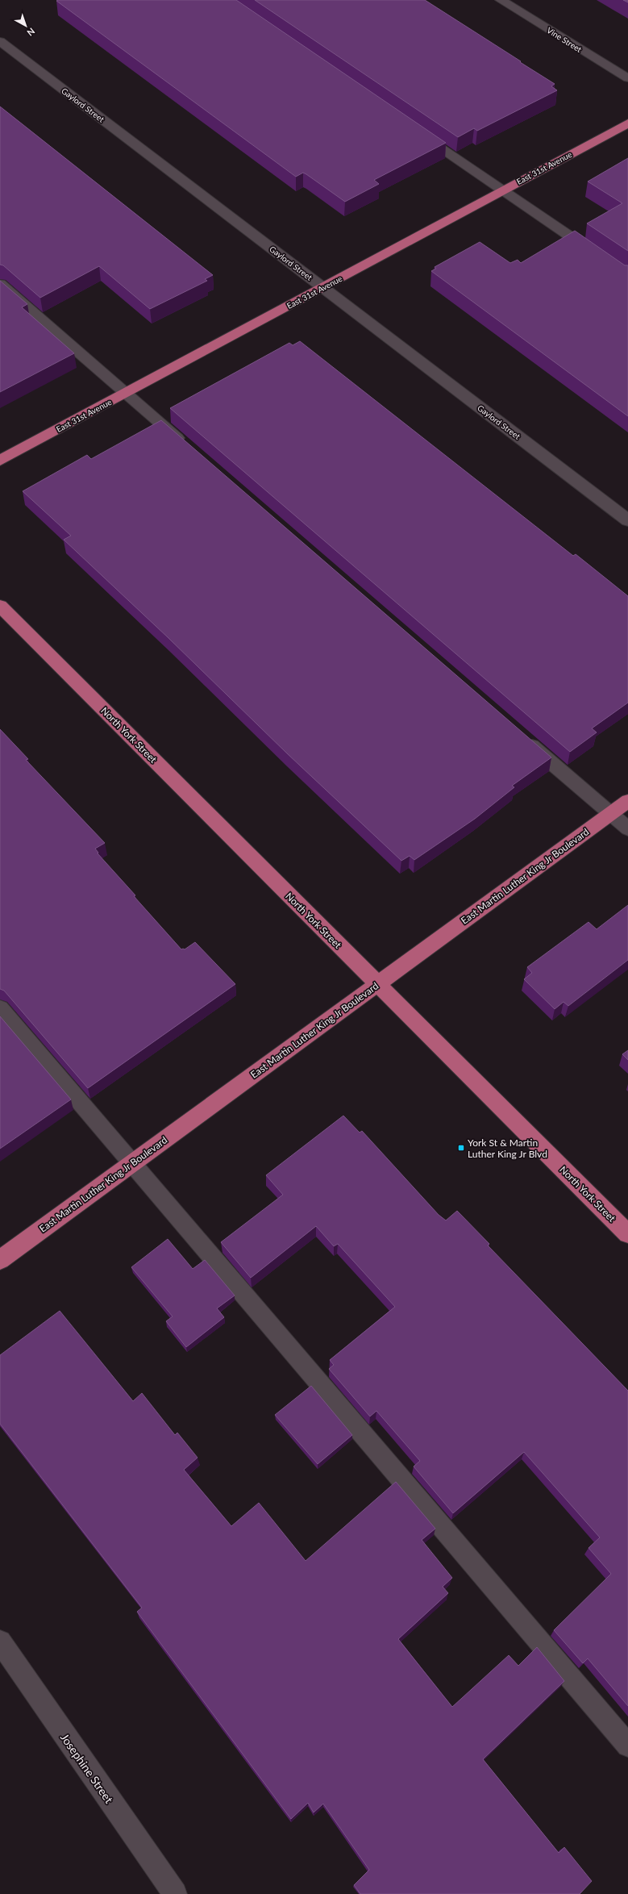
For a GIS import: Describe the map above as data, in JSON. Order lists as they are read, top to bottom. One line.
{"streets":{"main road":["East 31st Avenue","North York Street","East Martin Luther King Jr Boulevard"],"street":["Vine Street","Gaylord Street","Josephine Street"]},"crossings":[["Gaylord Street","East 31st Avenue"],["North York Street","East Martin Luther King Jr Boulevard"]],"places":{"transit":["York St & Martin Luther King Jr Blvd"]},"north":"bottom right"}
